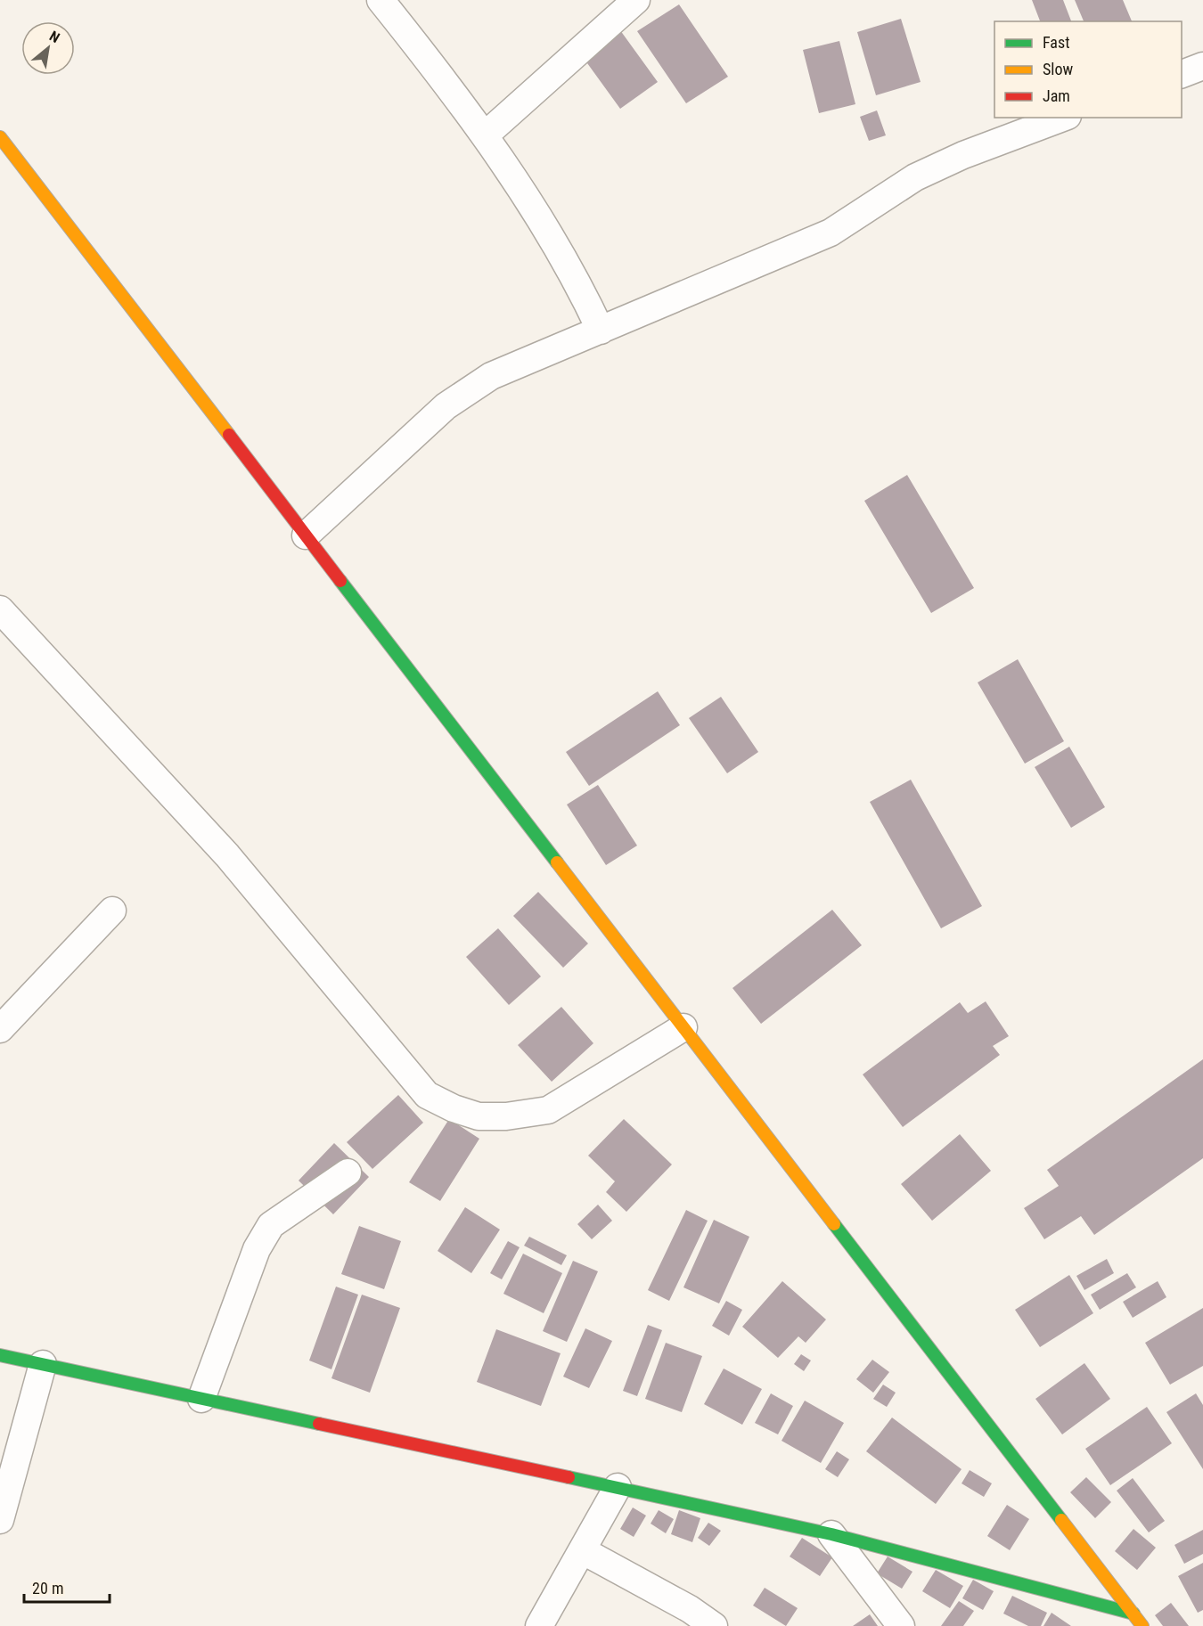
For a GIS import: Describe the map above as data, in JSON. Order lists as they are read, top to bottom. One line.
{"legend":["Fast","Slow","Jam"],"scale_bar":"20 m","north":"top right"}
